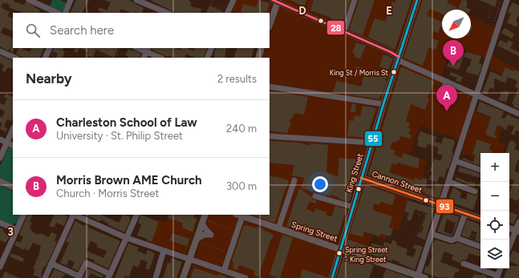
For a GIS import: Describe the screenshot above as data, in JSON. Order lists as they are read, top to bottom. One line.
{"streets":{"main road":["King Street","Cannon Street","Spring Street"]},"crossings":[["King Street","Cannon Street"],["King Street","Spring Street"]],"places":["King St / Morris St","Spring Street - King Street"],"lines":["transit line 55","transit line 28","transit line 93"],"north":"bottom left","page":{"search":"Search here","pins":["B","A"],"heading":["Nearby","2 results"],"list":[{"mark":"A","name":"Charleston School of Law","note":"University · St. Philip Street","value":"240 m"},{"mark":"B","name":"Morris Brown AME Church","note":"Church · Morris Street","value":"300 m"}],"map_buttons":["+","−"]},"grid":{"columns":["D","E"],"rows":["3"]}}
